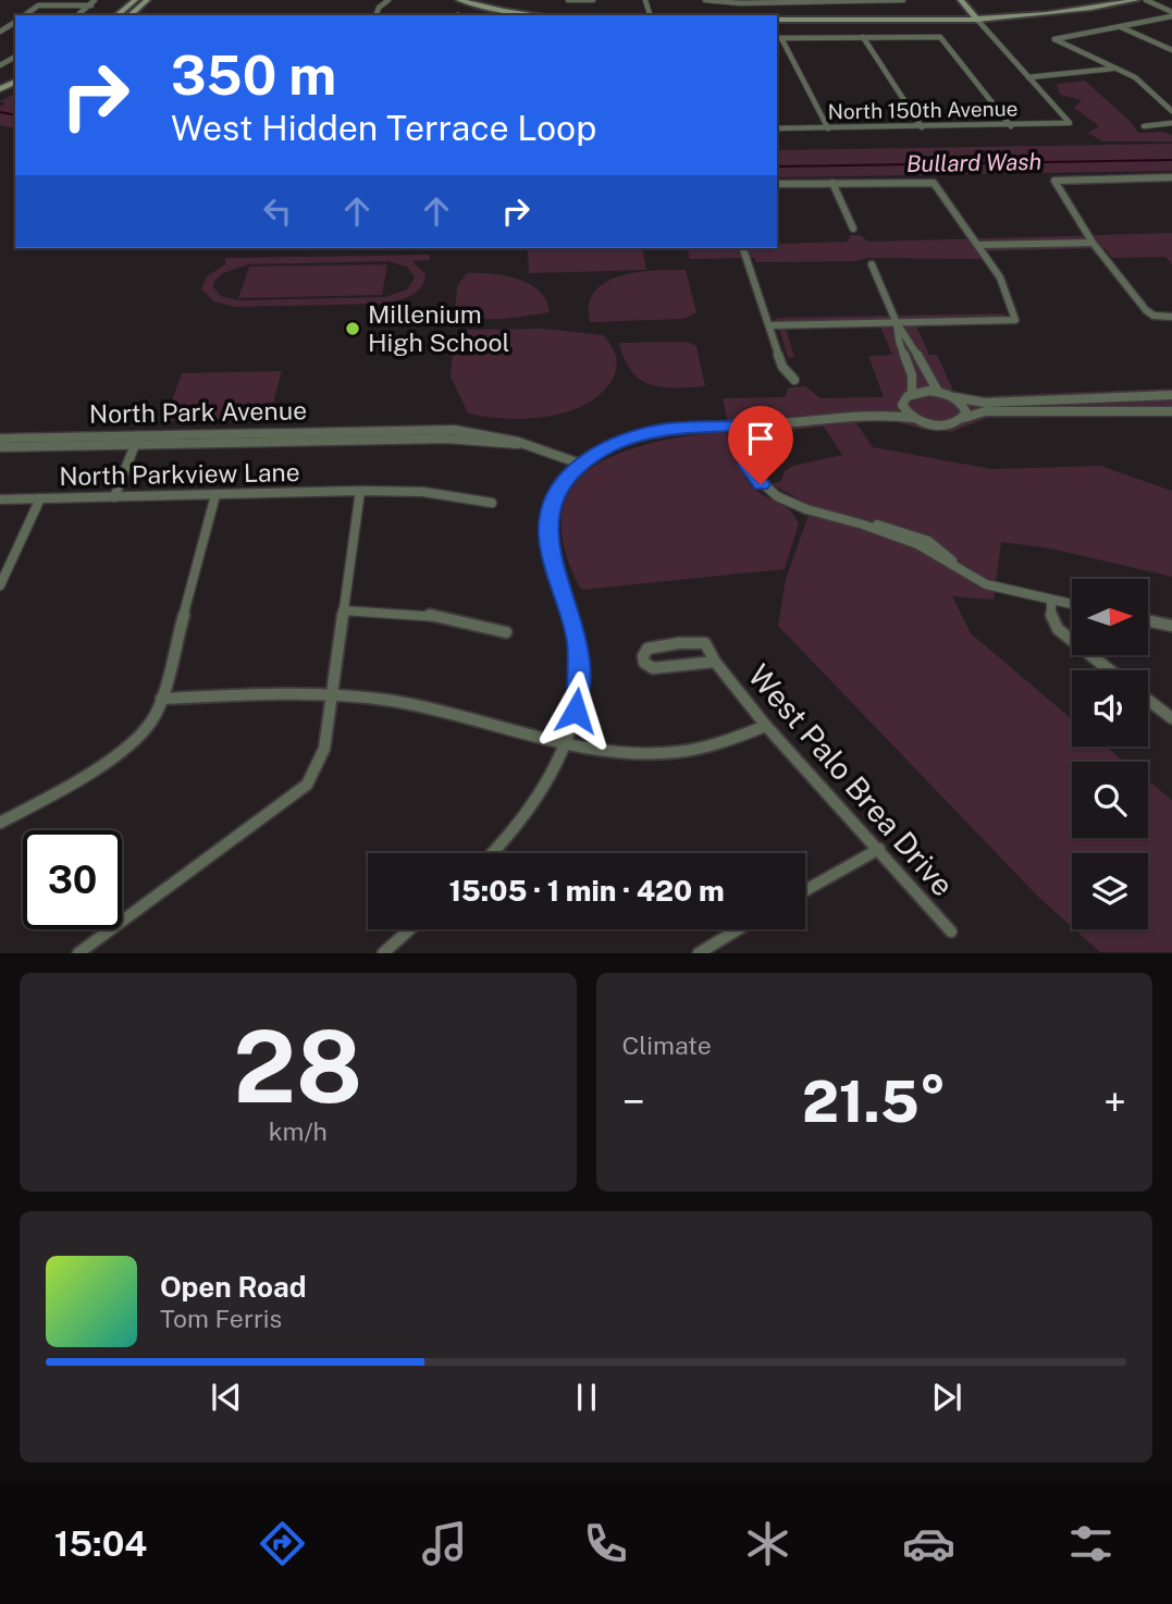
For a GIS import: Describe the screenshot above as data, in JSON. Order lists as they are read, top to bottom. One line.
{"streets":{"street":["North 150th Avenue","North Park Avenue","North Parkview Lane","West Palo Brea Drive"]},"water":["Bullard Wash"],"places":["Millenium High School"],"north":"right","page":{"turn":["350 m","West Hidden Terrace Loop"],"limit":"30","trip":"15:05 · 1 min · 420 m","tile":[["28","km/h"],"Climate"],"heat":["−","21.5°","+"],"song":["Open Road","Tom Ferris"],"tabs":"15:04"}}
